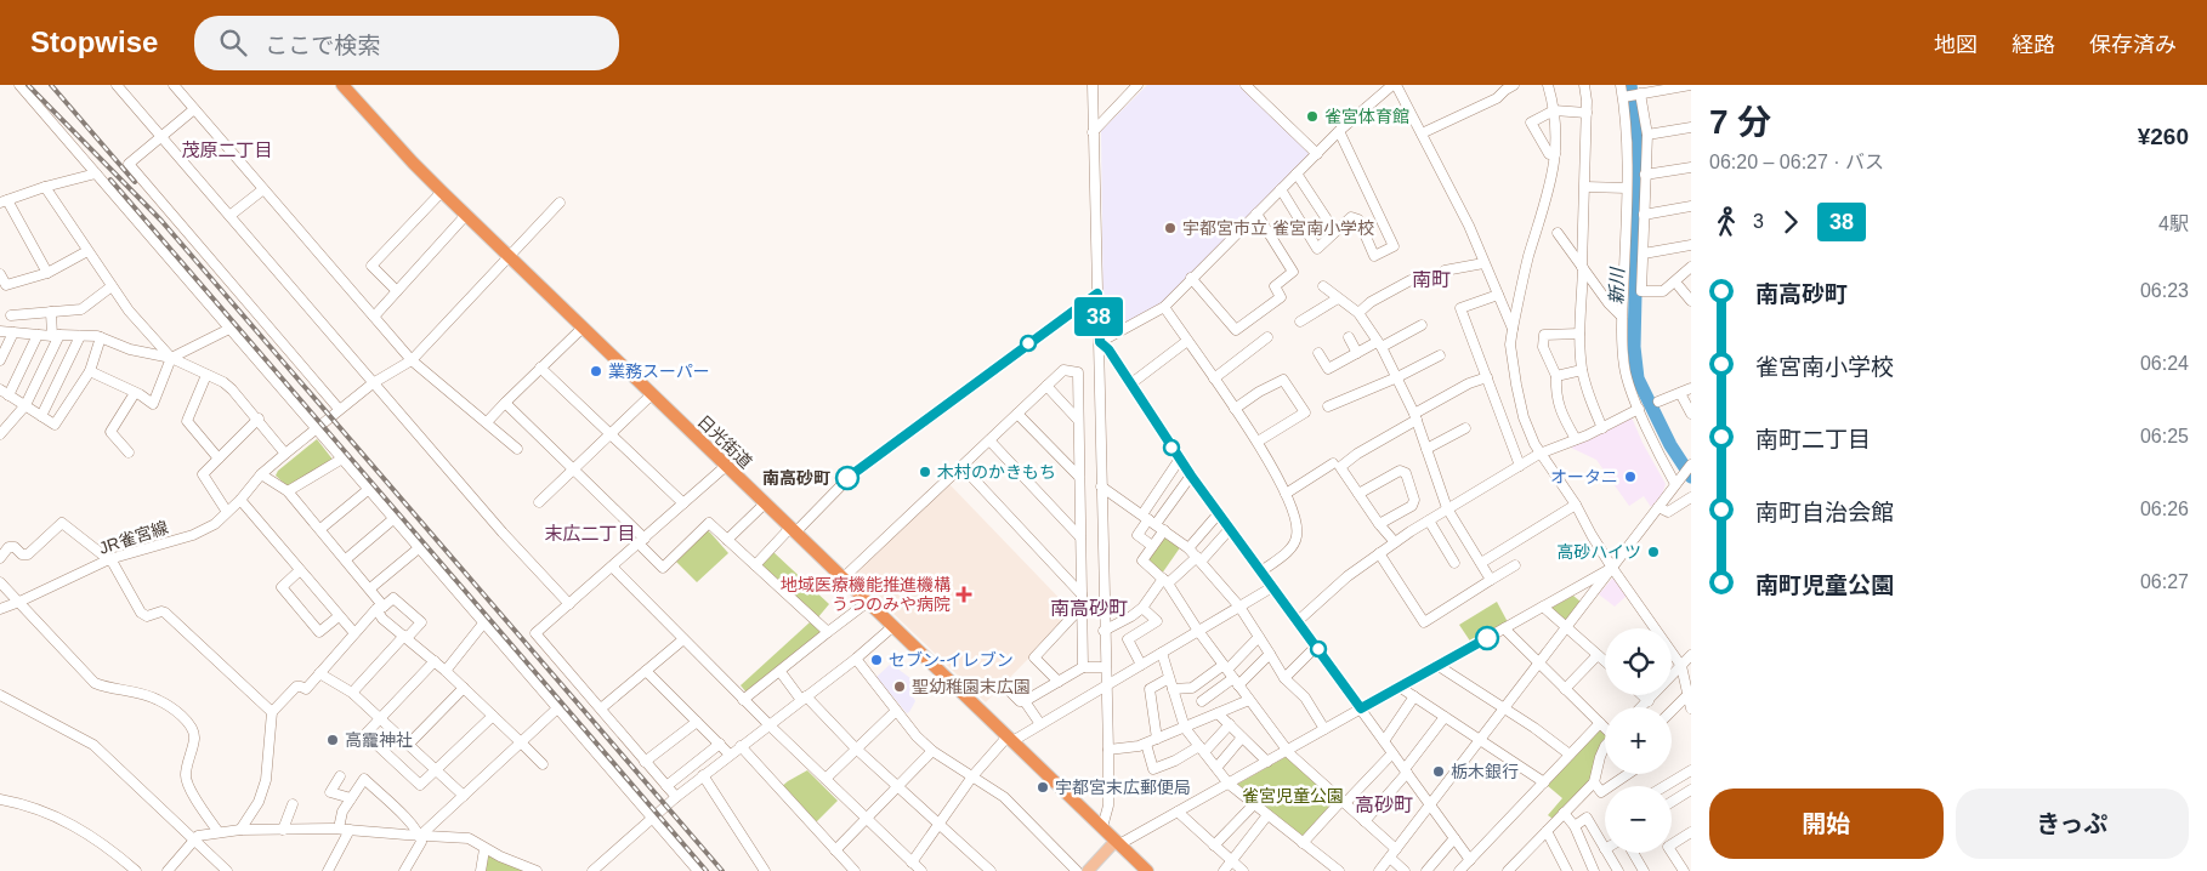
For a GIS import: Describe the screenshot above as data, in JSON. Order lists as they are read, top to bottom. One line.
{"streets":{"highway":["日光街道"],"street":["JR雀宮線"]},"crossings":[["日光街道","JR雀宮線"]],"districts":["茂原二丁目","南町","末広二丁目","南高砂町","高砂町"],"water":["新川"],"parks":["雀宮児童公園"],"places":{"other":["雀宮体育館","宇都宮市立 雀宮南小学校","業務スーパー","木村のかきもち","オータニ","南高砂町","高砂ハイツ","セブン-イレブン","聖幼稚園末広園","高靇神社","栃木銀行","宇都宮末広郵便局"],"health":["地域医療機能推進機構 うつのみや病院"]},"lines":["bus line 38"],"page":{"header":"Stopwise","search":"ここで検索","nav":["地図","経路","保存済み"],"on_map":"38","heading":["7 分","06:20 – 06:27 · バス","¥260"],"legs":["3","38","4駅"],"list":[{"name":"南高砂町","value":"06:23"},{"name":"雀宮南小学校","value":"06:24"},{"name":"南町二丁目","value":"06:25"},{"name":"南町自治会館","value":"06:26"},{"name":"南町児童公園","value":"06:27"}],"map_buttons":["+","−"],"buttons":["開始","きっぷ"]}}
